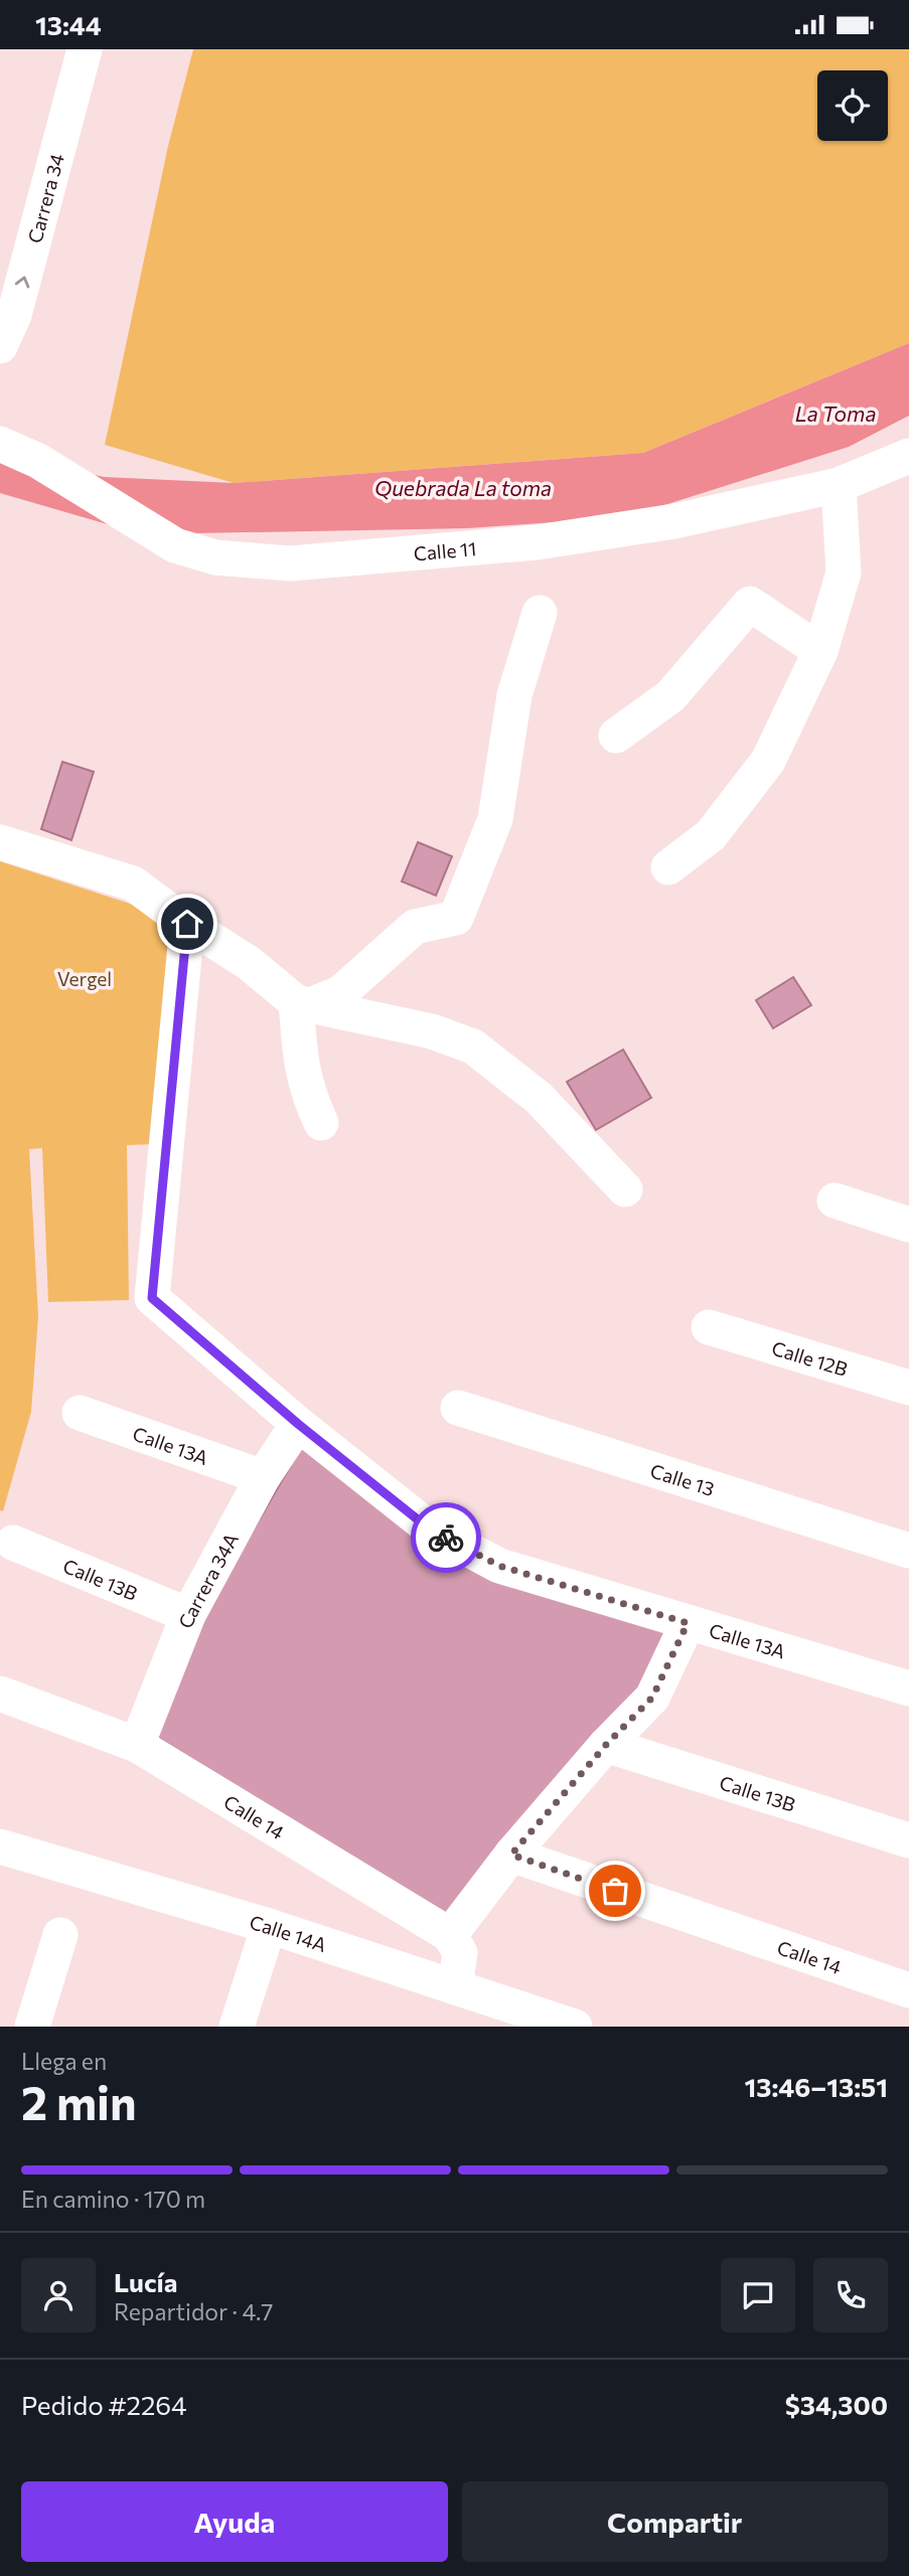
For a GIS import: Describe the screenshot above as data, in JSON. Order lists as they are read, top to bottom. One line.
{"streets":{"street":["Carrera 34","Calle 11","Calle 12B","Calle 13A","Calle 13","Calle 13B","Carrera 34A","Calle 14","Calle 14A"]},"crossings":[["Calle 13A","Carrera 34A"],["Calle 13B","Carrera 34A"],["Carrera 34A","Calle 14"]],"one_way":["Carrera 34"],"water":["La Toma","Quebrada La toma"],"parks":["Vergel"],"page":{"status":"13:44","heading":["2 min","Llega en","13:46–13:51"],"panel":["Lucía","Repartidor · 4.7","Pedido #2264","$34,300"],"bar":"En camino · 170 m","buttons":["Ayuda","Compartir"]}}
